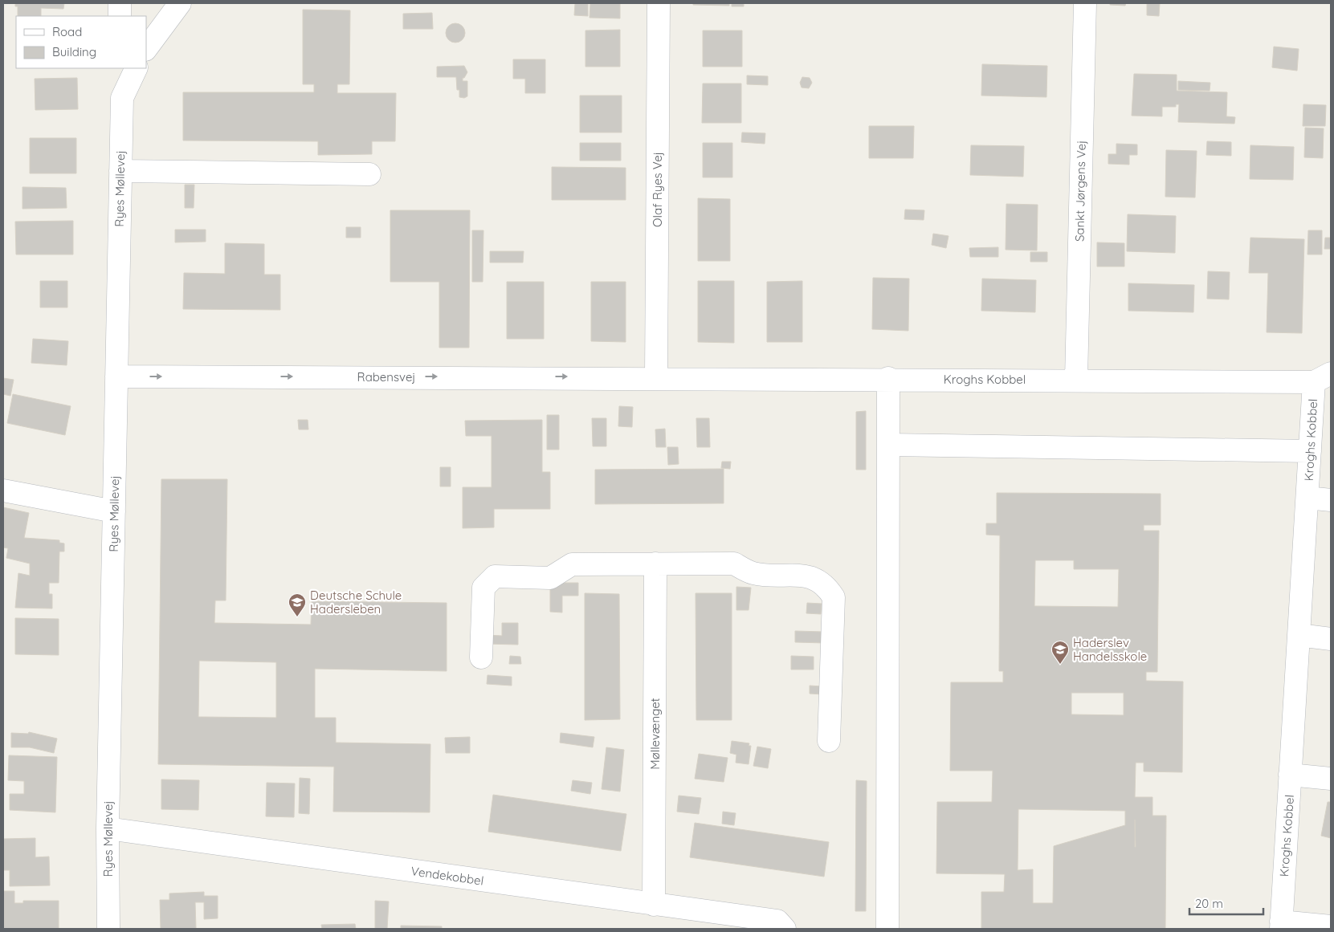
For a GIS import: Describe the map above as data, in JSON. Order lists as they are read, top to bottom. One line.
{"streets":{"street":["Ryes Møllevej","Olaf Ryes Vej","Sankt Jørgens Vej","Rabensvej","Kroghs Kobbel","Møllevænget","Vendekobbel"]},"crossings":[["Ryes Møllevej","Rabensvej"],["Ryes Møllevej","Vendekobbel"],["Olaf Ryes Vej","Rabensvej"],["Olaf Ryes Vej","Kroghs Kobbel"],["Sankt Jørgens Vej","Kroghs Kobbel"],["Rabensvej","Kroghs Kobbel"],["Møllevænget","Vendekobbel"]],"one_way":["Rabensvej"],"places":{"school or university":["Deutsche Schule Hadersleben","Haderslev Handelsskole"]},"legend":["Road","Building"],"scale_bar":"20 m"}
